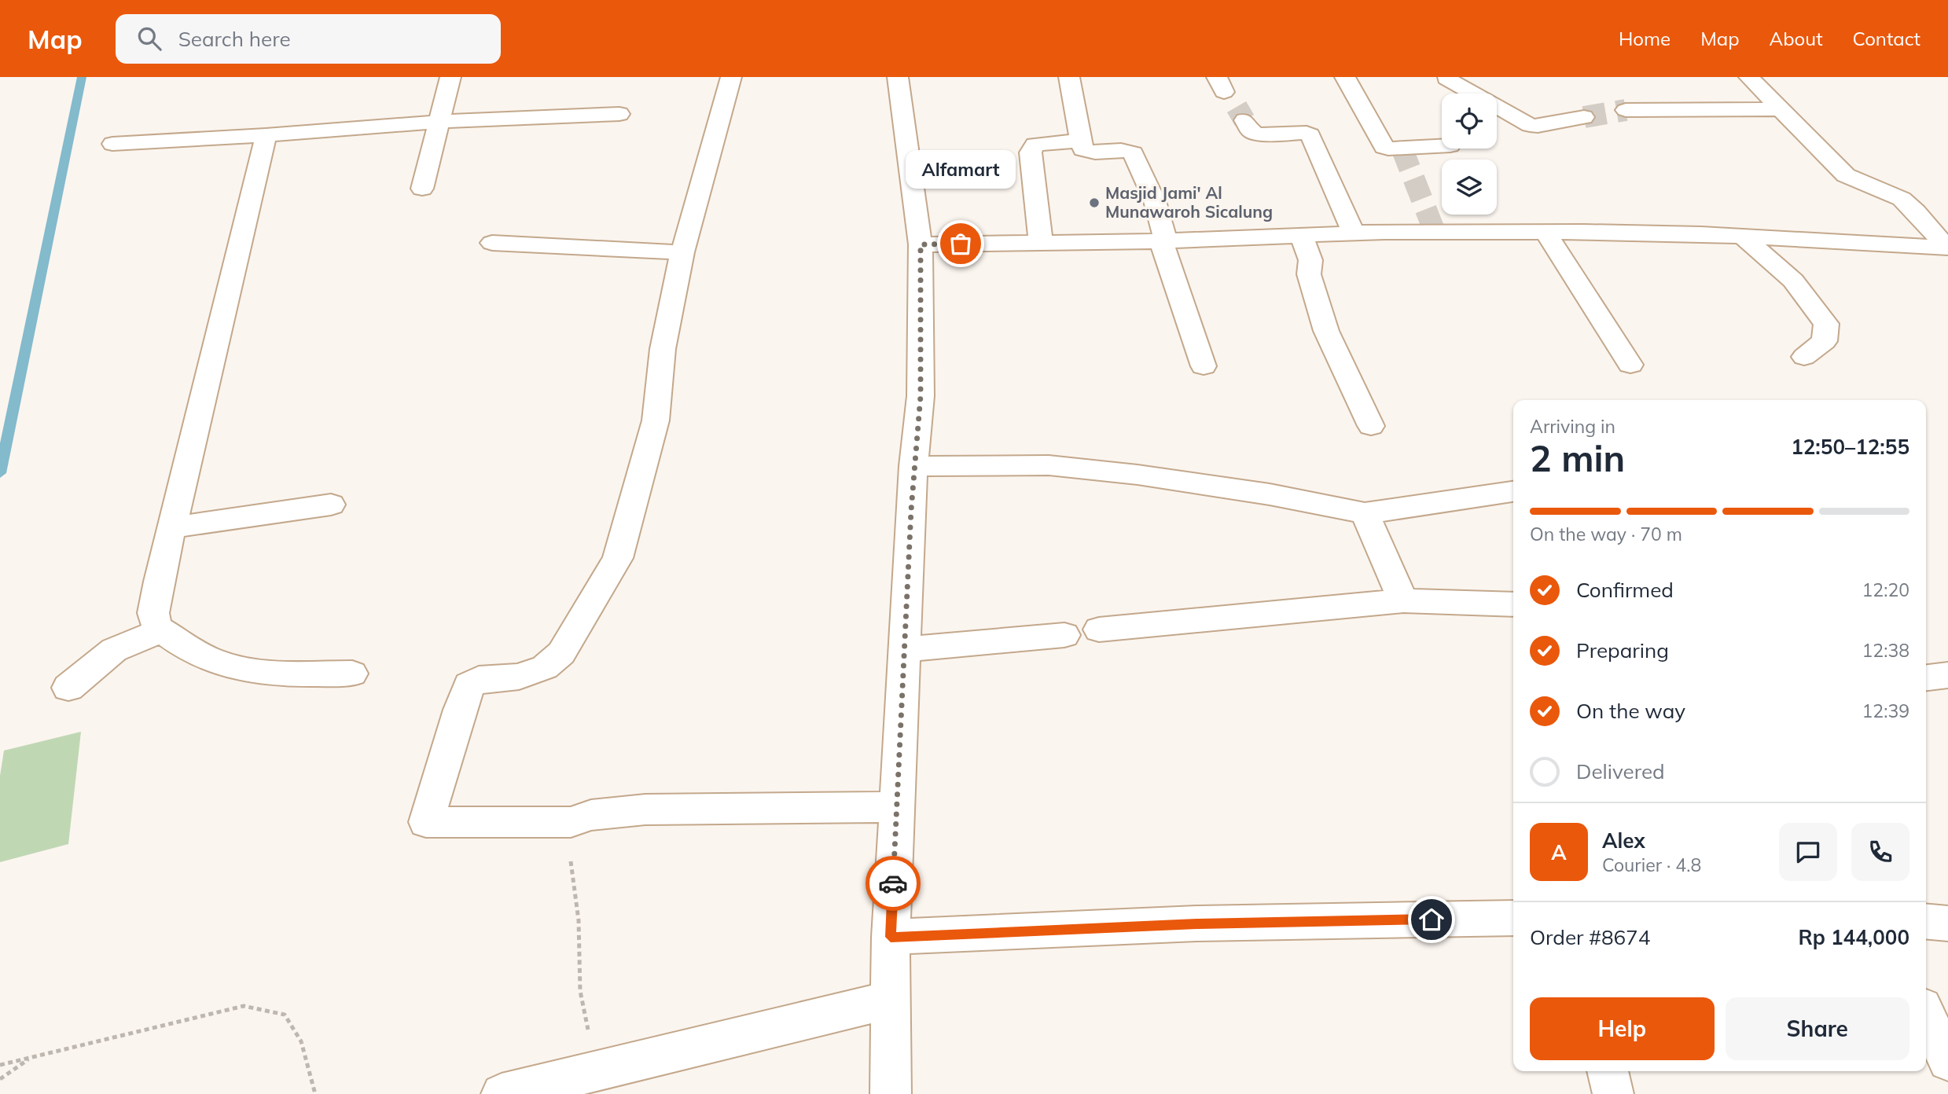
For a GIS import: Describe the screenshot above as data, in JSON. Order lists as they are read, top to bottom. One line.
{"places":["Masjid Jami' Al Munawaroh Sicalung","Alfamart"],"page":{"header":"Map","search":"Search here","nav":["Home","Map","About","Contact"],"bubble":"Alfamart","heading":["2 min","Arriving in","12:50–12:55"],"panel":["Alex","Courier · 4.8","Order #8674","Rp 144,000"],"bar":"On the way · 70 m","list":[["Confirmed","12:20"],["Preparing","12:38"],["On the way","12:39"],"Delivered"],"round":"A","buttons":["Help","Share"]}}
